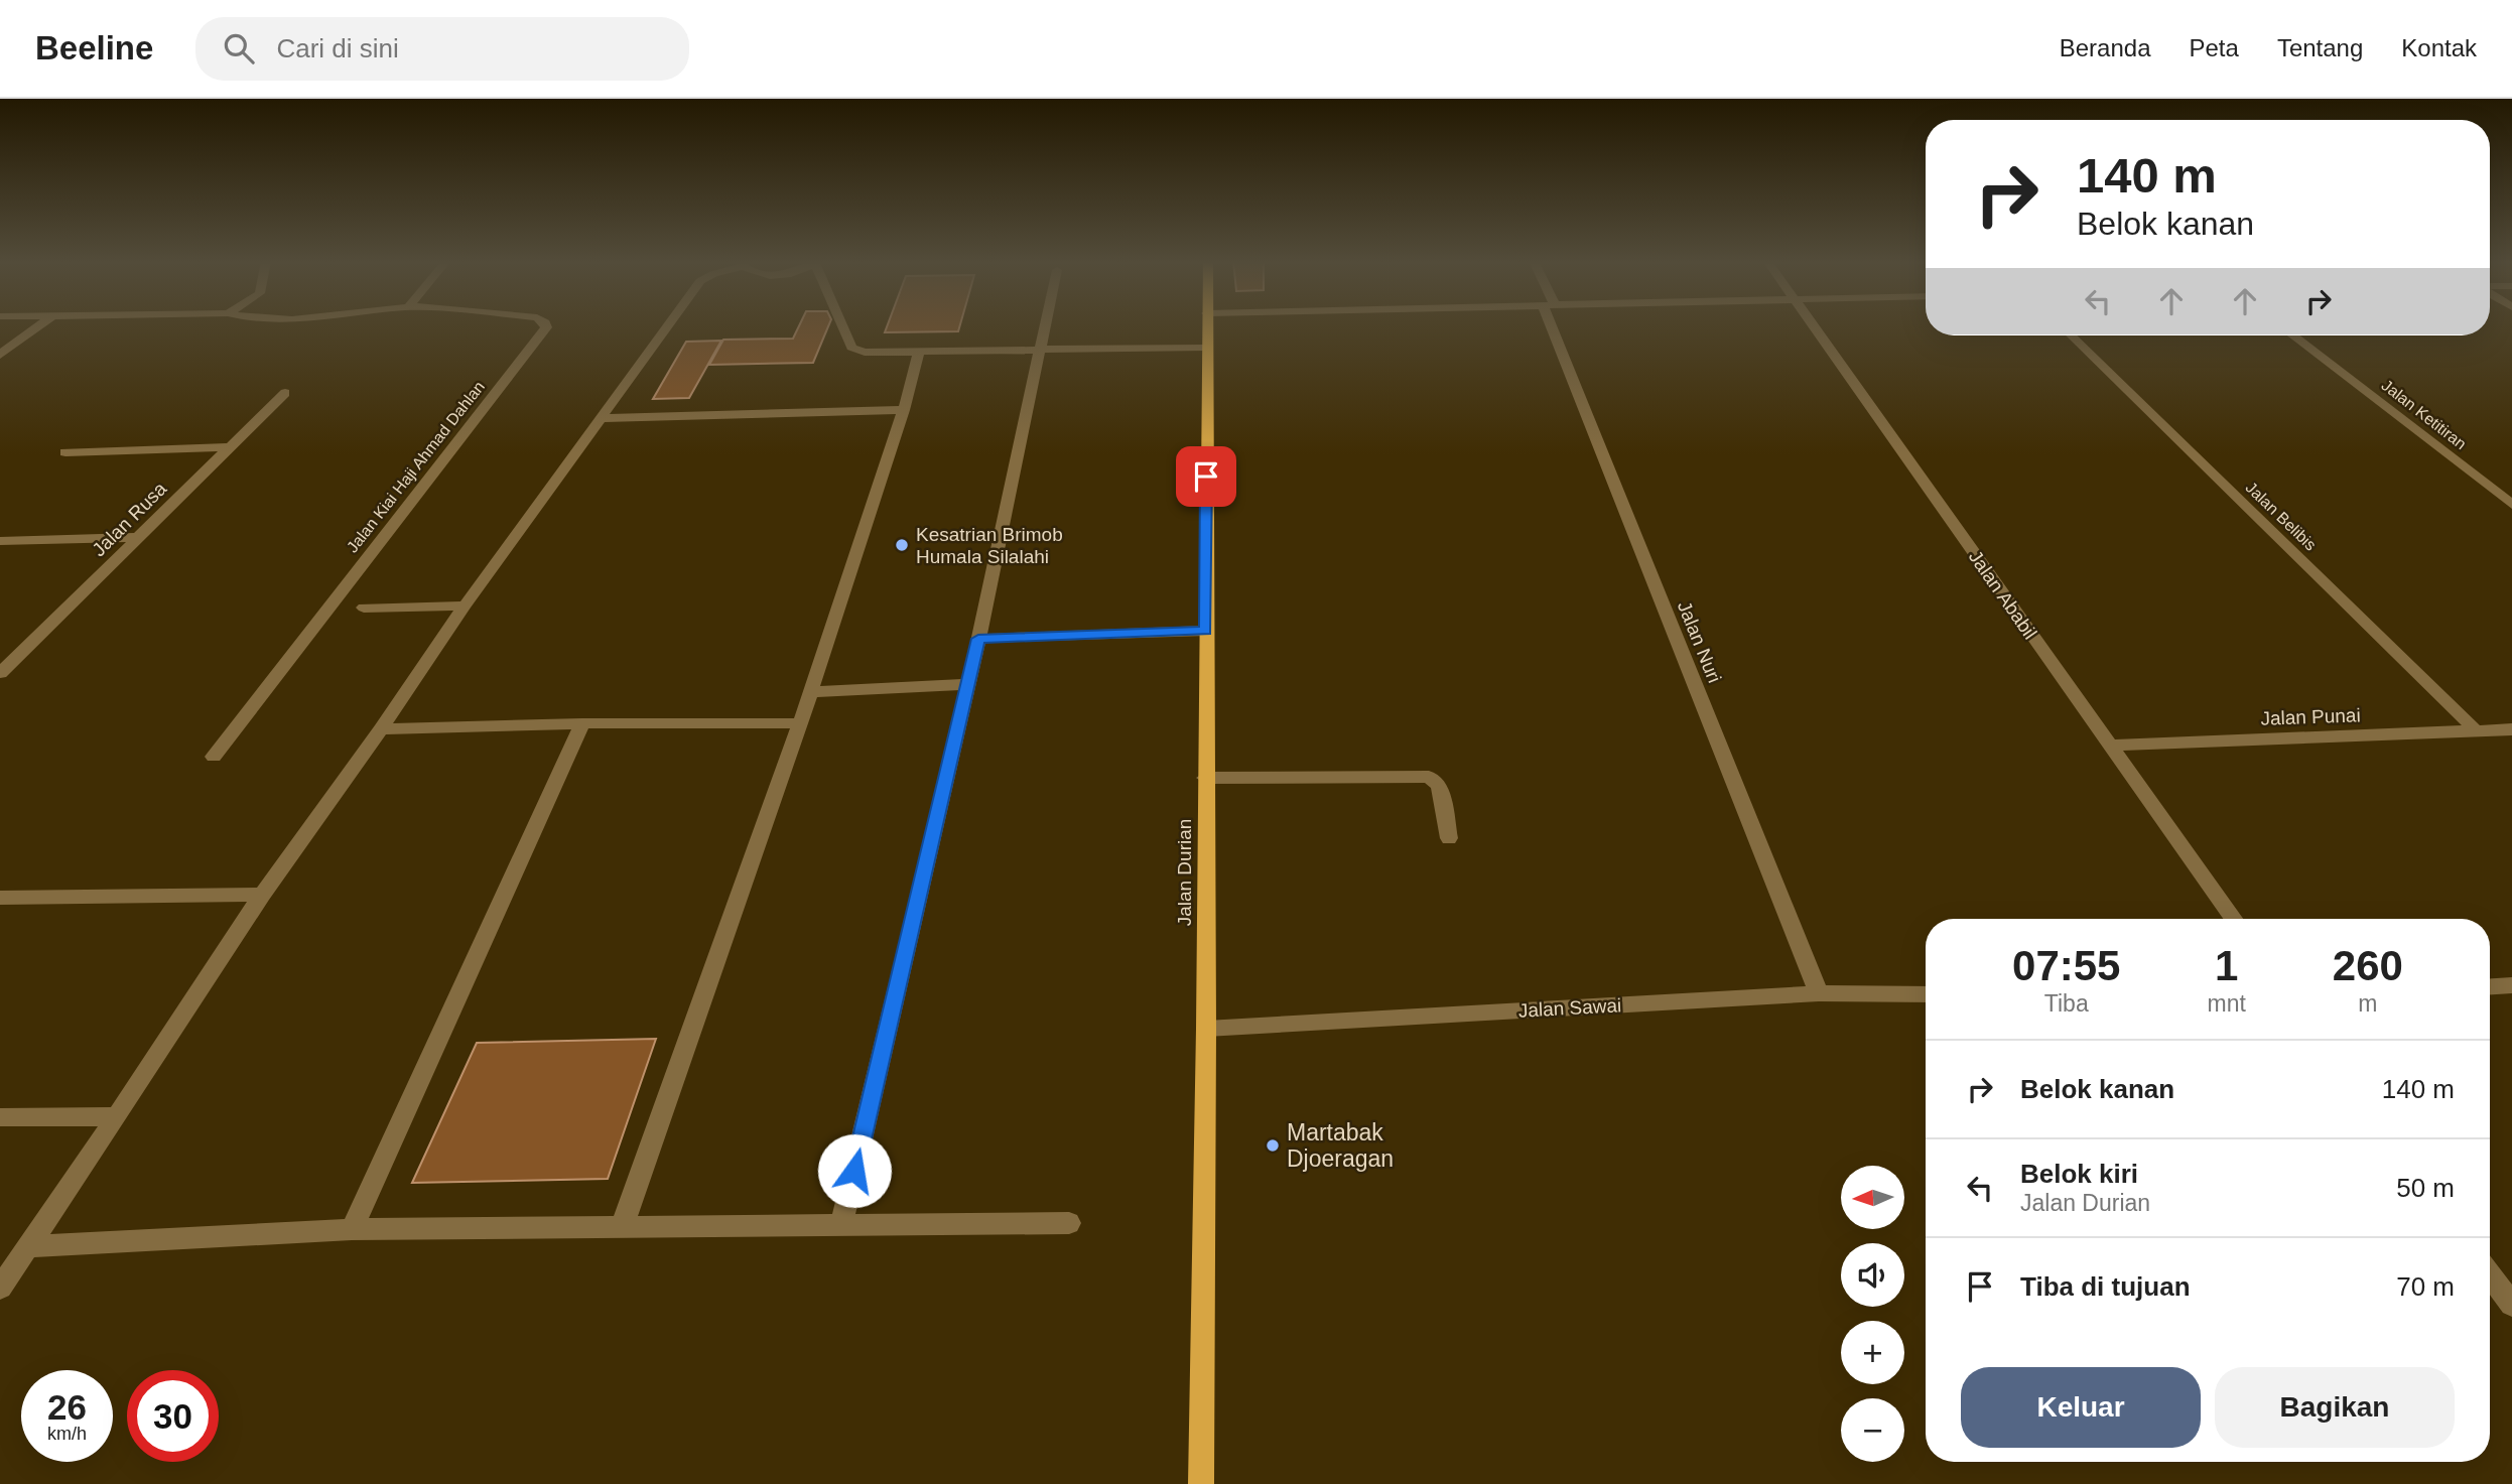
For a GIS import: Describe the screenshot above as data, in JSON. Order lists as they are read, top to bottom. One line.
{"streets":{"main road":["Jalan Durian"],"street":["Jalan Ketitiran","Jalan Kiai Haji Ahmad Dahlan","Jalan Belibis","Jalan Rusa","Jalan Ababil","Jalan Nuri","Jalan Punai","Jalan Sawai"]},"crossings":[["Jalan Belibis","Jalan Punai"],["Jalan Ababil","Jalan Punai"],["Jalan Nuri","Jalan Sawai"],["Jalan Durian","Jalan Sawai"]],"places":["Kesatrian Brimob Humala Silalahi","Martabak Djoeragan"],"north":"left","page":{"header":"Beeline","search":"Cari di sini","nav":["Beranda","Peta","Tentang","Kontak"],"turn":["140 m","Belok kanan"],"eta":["07:55","Tiba","1","mnt","260","m"],"list":[{"name":"Belok kanan","value":"140 m"},{"name":"Belok kiri","note":"Jalan Durian","value":"50 m"},{"name":"Tiba di tujuan","value":"70 m"}],"map_buttons":["+","−"],"buttons":["Keluar","Bagikan"],"speed":"26 km/h","limit":"30"}}
